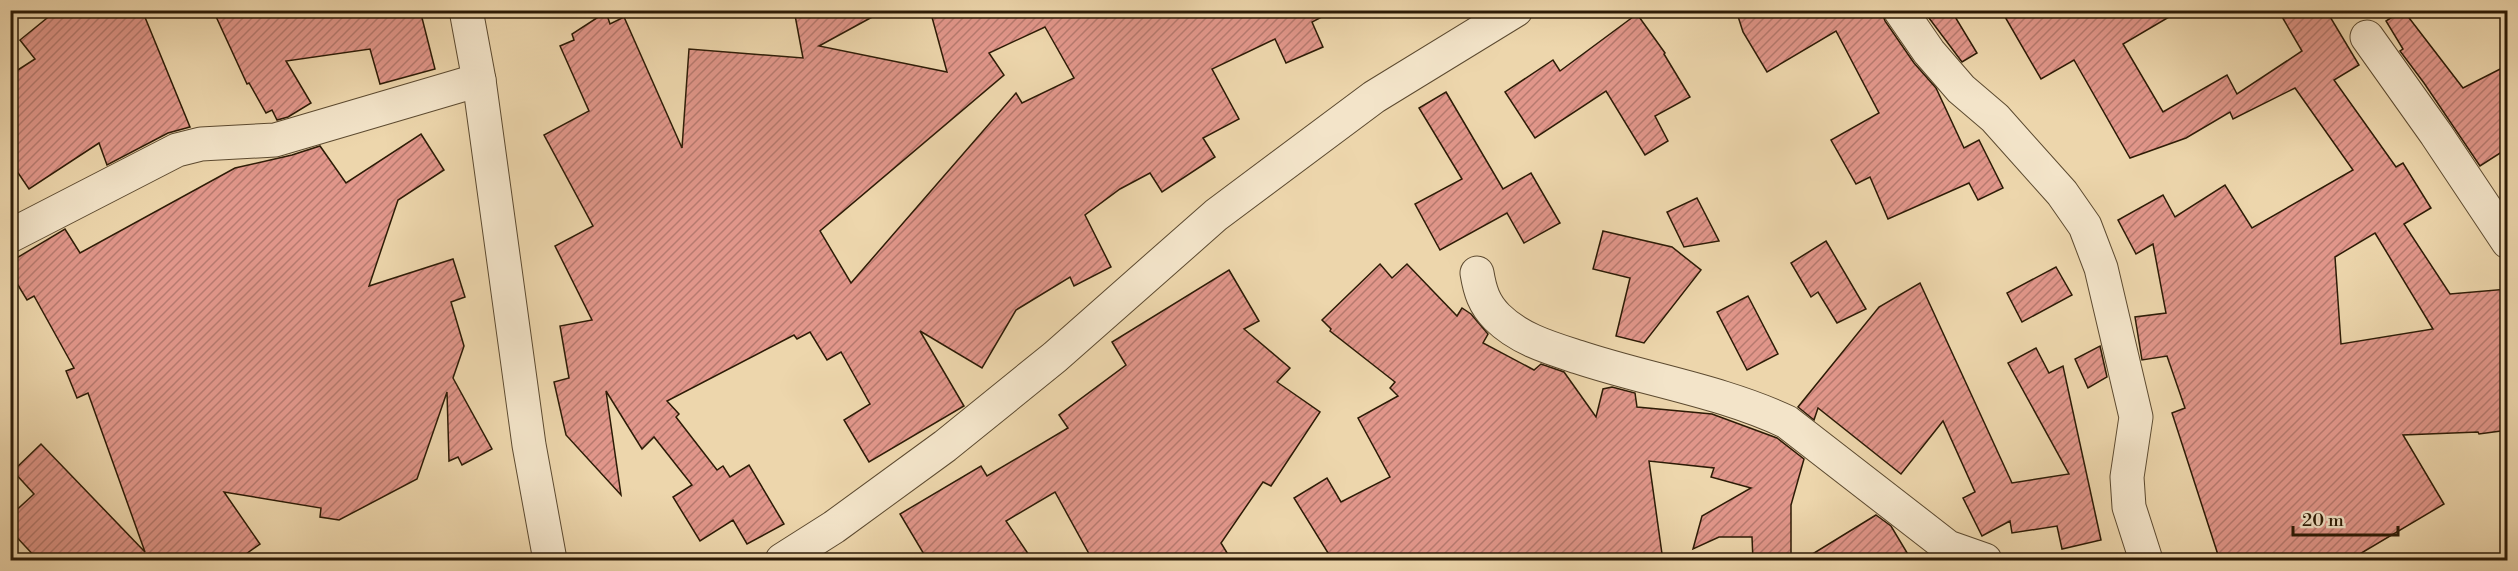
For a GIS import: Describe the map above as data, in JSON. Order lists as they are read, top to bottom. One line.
{"scale_bar":"20 m"}
